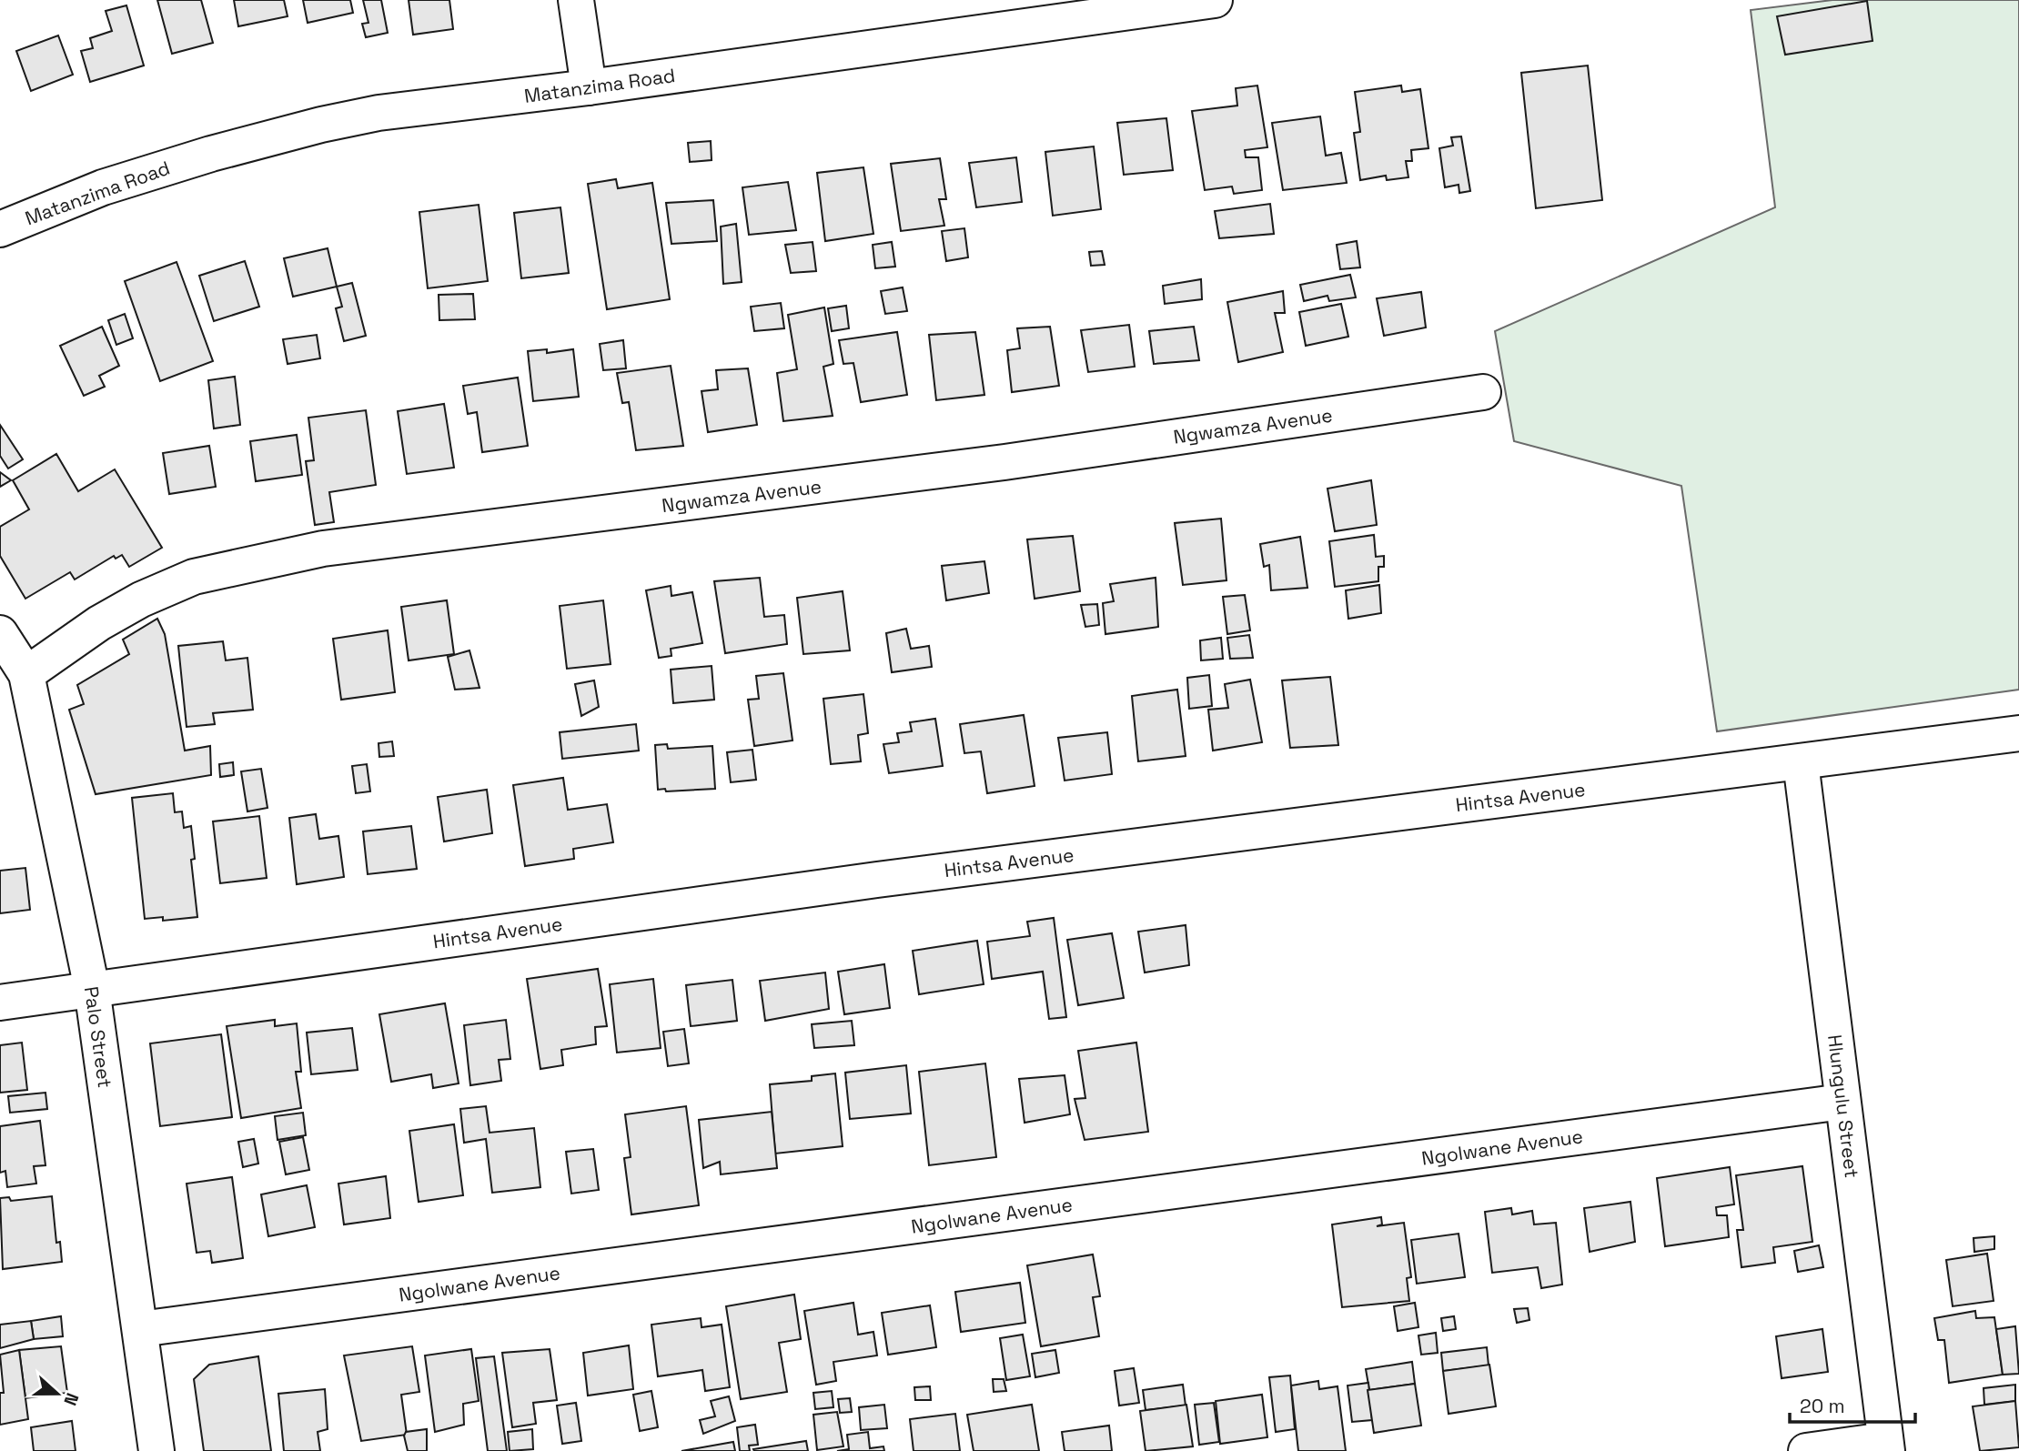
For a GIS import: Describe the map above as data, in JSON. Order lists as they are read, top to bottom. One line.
{"streets":{"street":["Matanzima Road","Ngwamza Avenue","Hintsa Avenue","Palo Street","Hlungulu Street","Ngolwane Avenue"]},"crossings":[["Ngwamza Avenue","Palo Street"],["Hintsa Avenue","Palo Street"],["Hintsa Avenue","Hlungulu Street"],["Palo Street","Ngolwane Avenue"],["Hlungulu Street","Ngolwane Avenue"]],"scale_bar":"20 m","north":"right"}
